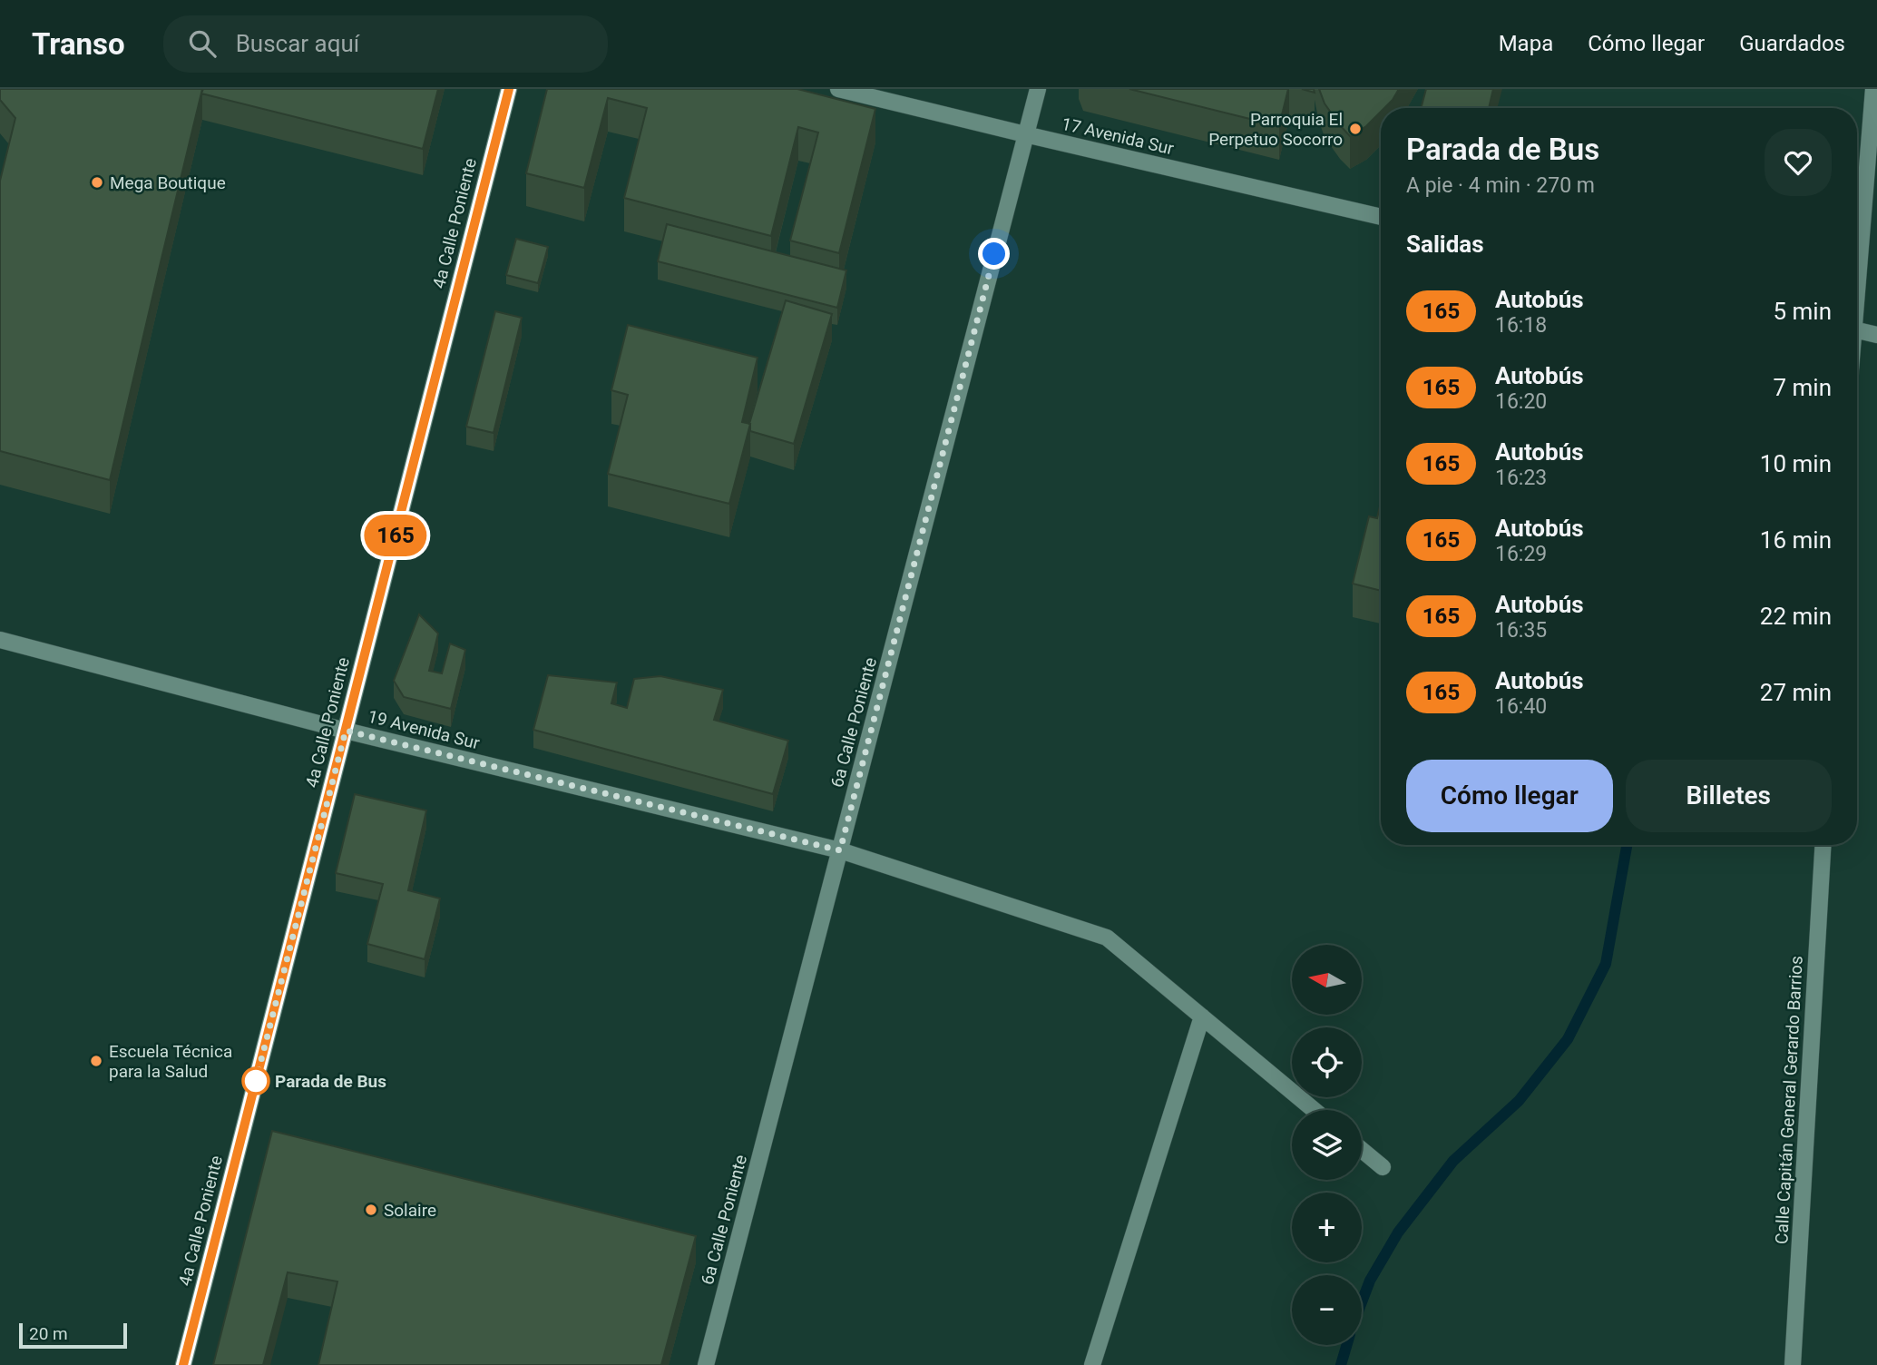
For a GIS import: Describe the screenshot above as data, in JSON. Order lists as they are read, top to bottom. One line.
{"streets":{"street":["17 Avenida Sur","4a Calle Poniente","6a Calle Poniente","19 Avenida Sur","Calle Capitán General Gerardo Barrios"]},"crossings":[["17 Avenida Sur","6a Calle Poniente"],["4a Calle Poniente","19 Avenida Sur"],["6a Calle Poniente","19 Avenida Sur"]],"places":["Parroquia El Perpetuo Socorro","Mega Boutique","Escuela Técnica para la Salud","Parada de Bus","Solaire"],"lines":["bus line 165"],"scale_bar":"20 m","north":"left","page":{"header":"Transo","search":"Buscar aquí","nav":["Mapa","Cómo llegar","Guardados"],"on_map":"165","heading":[["Parada de Bus","A pie · 4 min · 270 m"],"Salidas"],"list":[{"mark":"165","name":"Autobús","note":"16:18","value":"5 min"},{"mark":"165","name":"Autobús","note":"16:20","value":"7 min"},{"mark":"165","name":"Autobús","note":"16:23","value":"10 min"},{"mark":"165","name":"Autobús","note":"16:29","value":"16 min"},{"mark":"165","name":"Autobús","note":"16:35","value":"22 min"},{"mark":"165","name":"Autobús","note":"16:40","value":"27 min"}],"buttons":["Cómo llegar","Billetes"],"map_buttons":["+","−"],"scale":"20 m"}}
